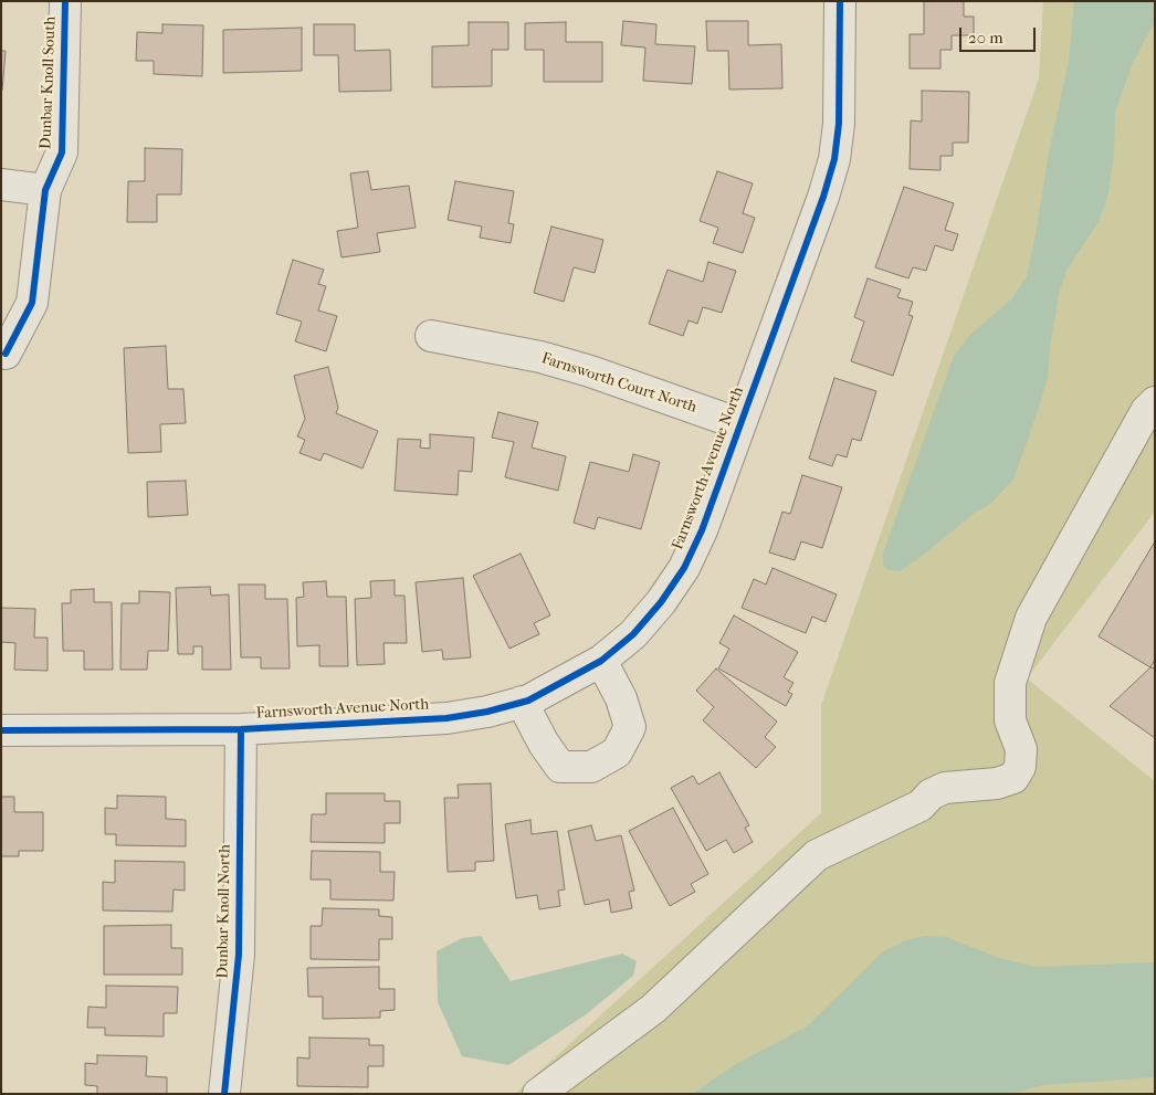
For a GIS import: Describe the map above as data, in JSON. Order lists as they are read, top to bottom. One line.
{"streets":{"street":["Dunbar Knoll South","Farnsworth Court North","Farnsworth Avenue North","Dunbar Knoll North"]},"crossings":[["Farnsworth Court North","Farnsworth Avenue North"],["Farnsworth Avenue North","Dunbar Knoll North"]],"scale_bar":"20 m"}
